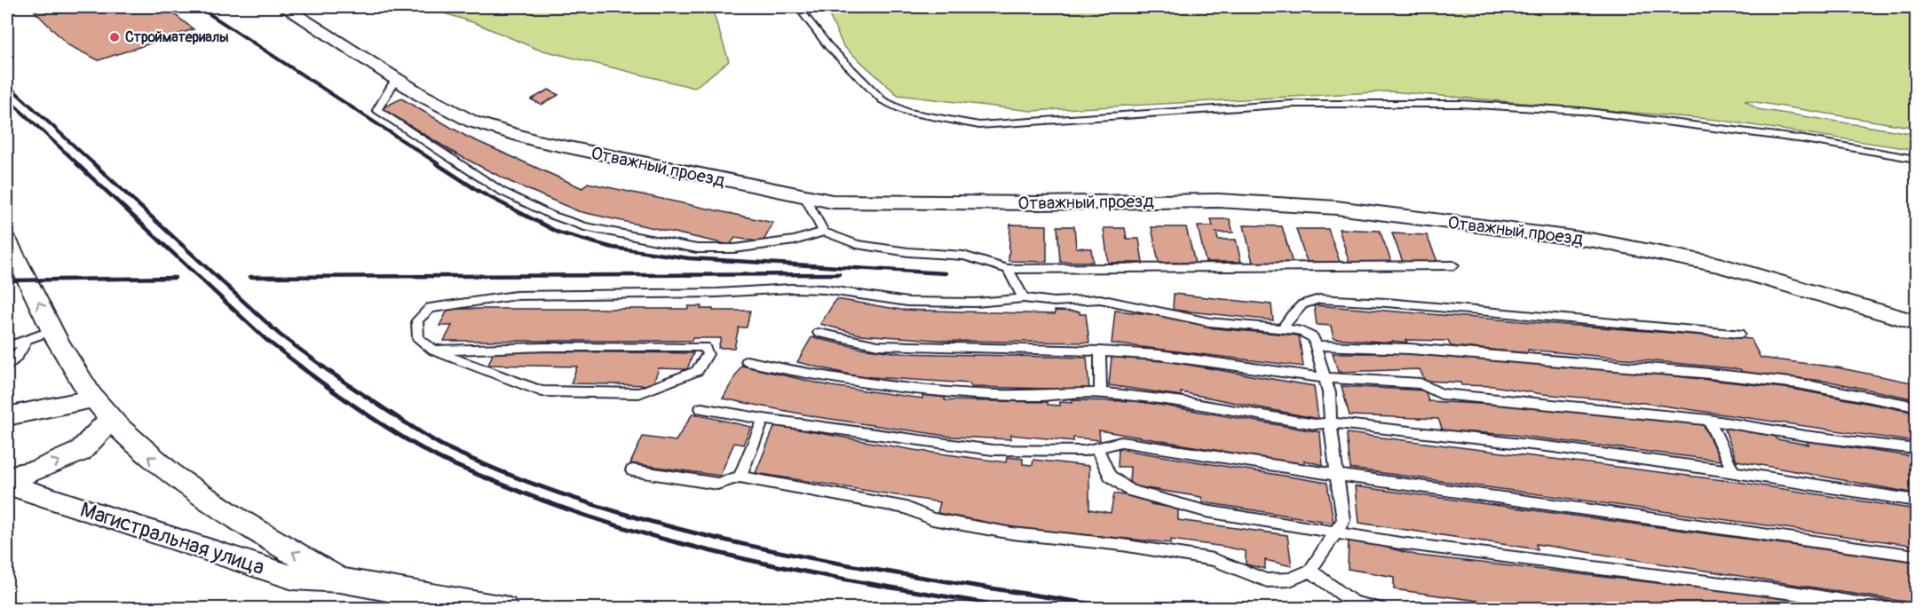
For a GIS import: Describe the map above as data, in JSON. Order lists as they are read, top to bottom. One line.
{"streets":{"street":["Отважный проезд","Магистральная улица"]},"places":["Стройматериалы"]}
